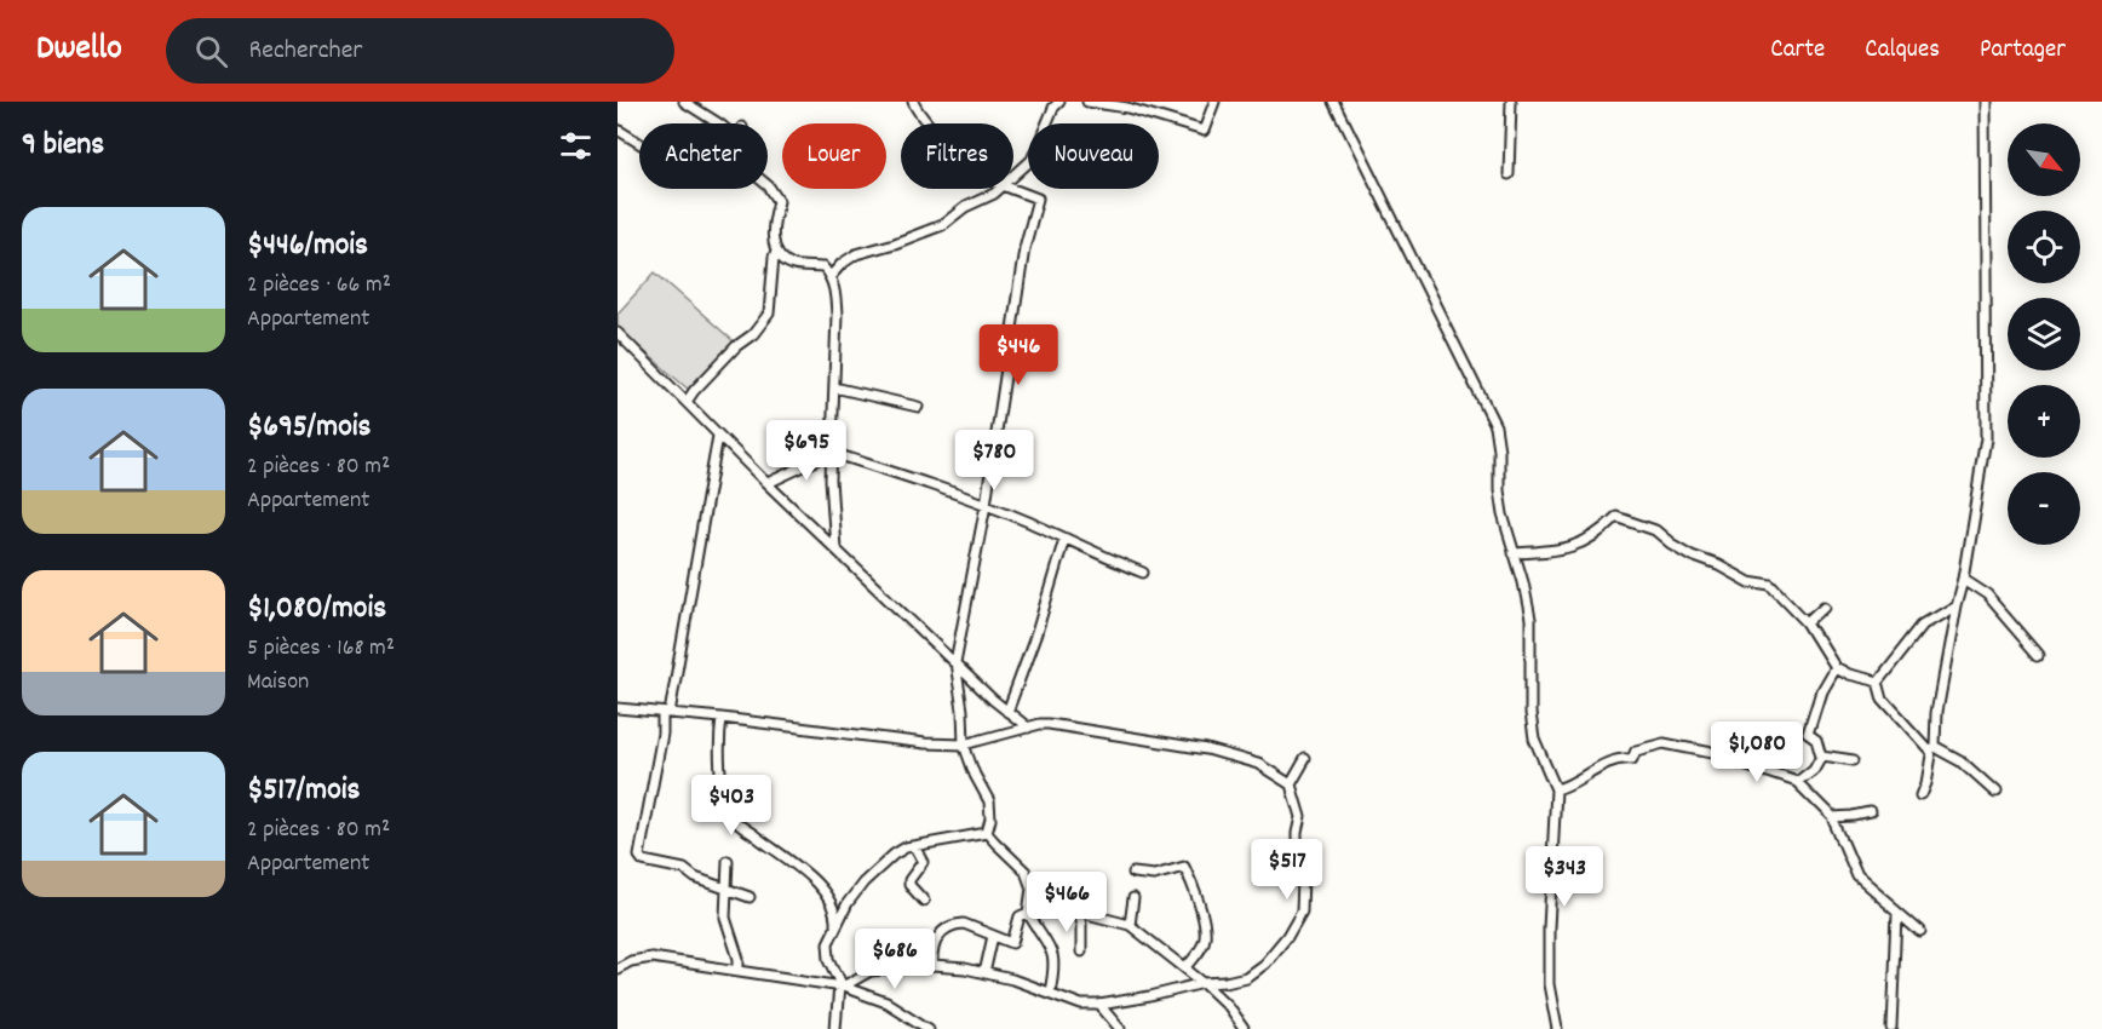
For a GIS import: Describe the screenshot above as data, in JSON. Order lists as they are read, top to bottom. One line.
{"north":"bottom right","page":{"header":"Dwello","search":"Rechercher","nav":["Carte","Calques","Partager"],"heading":"9 biens","map_buttons":["+","−"],"chip":["Acheter","Louer","Filtres","Nouveau"],"list":[{"name":"$446/mois","note":"2 pièces · 66 m² · Appartement"},{"name":"$695/mois","note":"2 pièces · 80 m² · Appartement"},{"name":"$1,080/mois","note":"5 pièces · 168 m² · Maison"},{"name":"$517/mois","note":"2 pièces · 80 m² · Appartement"}],"price":["$446","$695","$780","$1,080","$403","$517","$343","$466","$686"]}}
